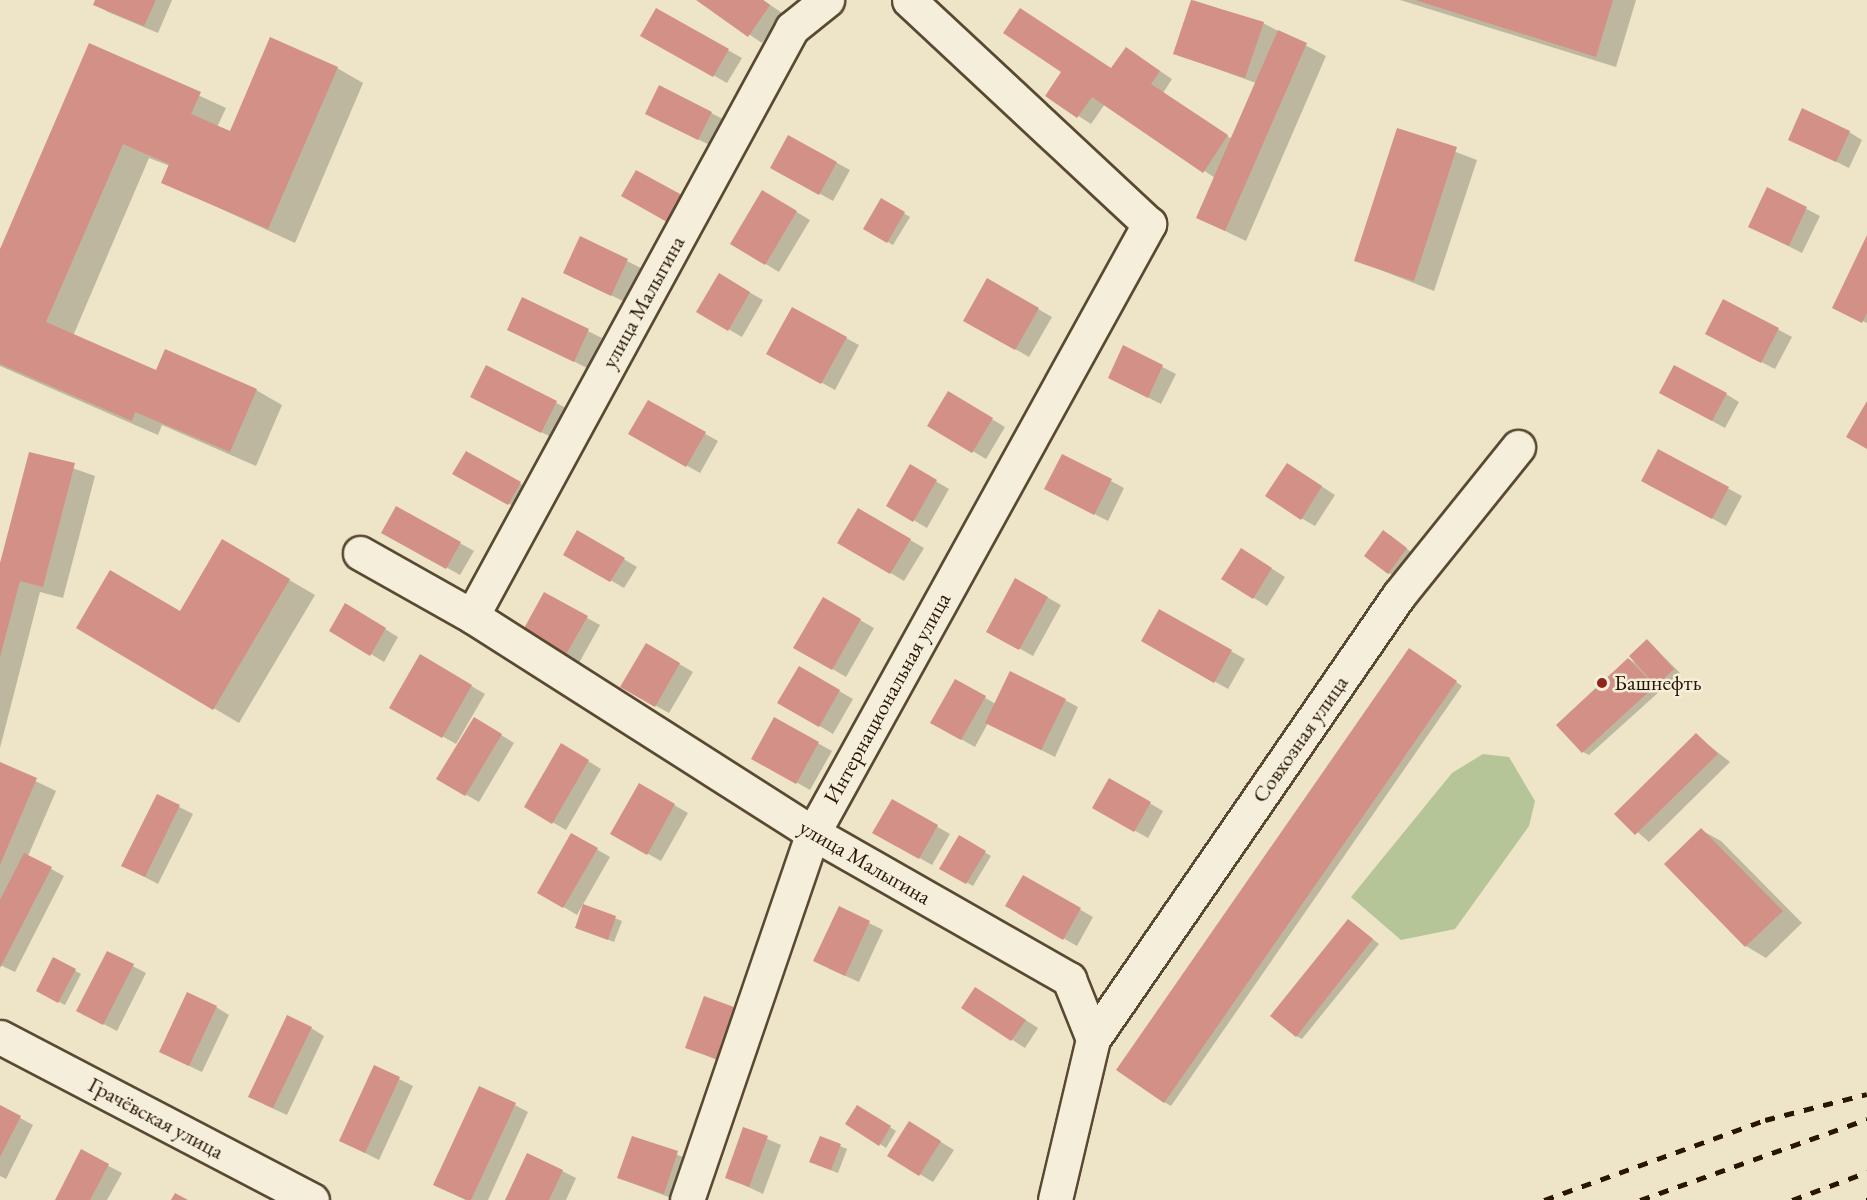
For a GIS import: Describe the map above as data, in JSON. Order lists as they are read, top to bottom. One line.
{"streets":{"street":["улица Малыгина","Интернациональная улица","Совхозная улица","Грачёвская улица"]},"crossings":[["улица Малыгина","Интернациональная улица"],["улица Малыгина","Совхозная улица"]],"places":["Башнефть"]}
